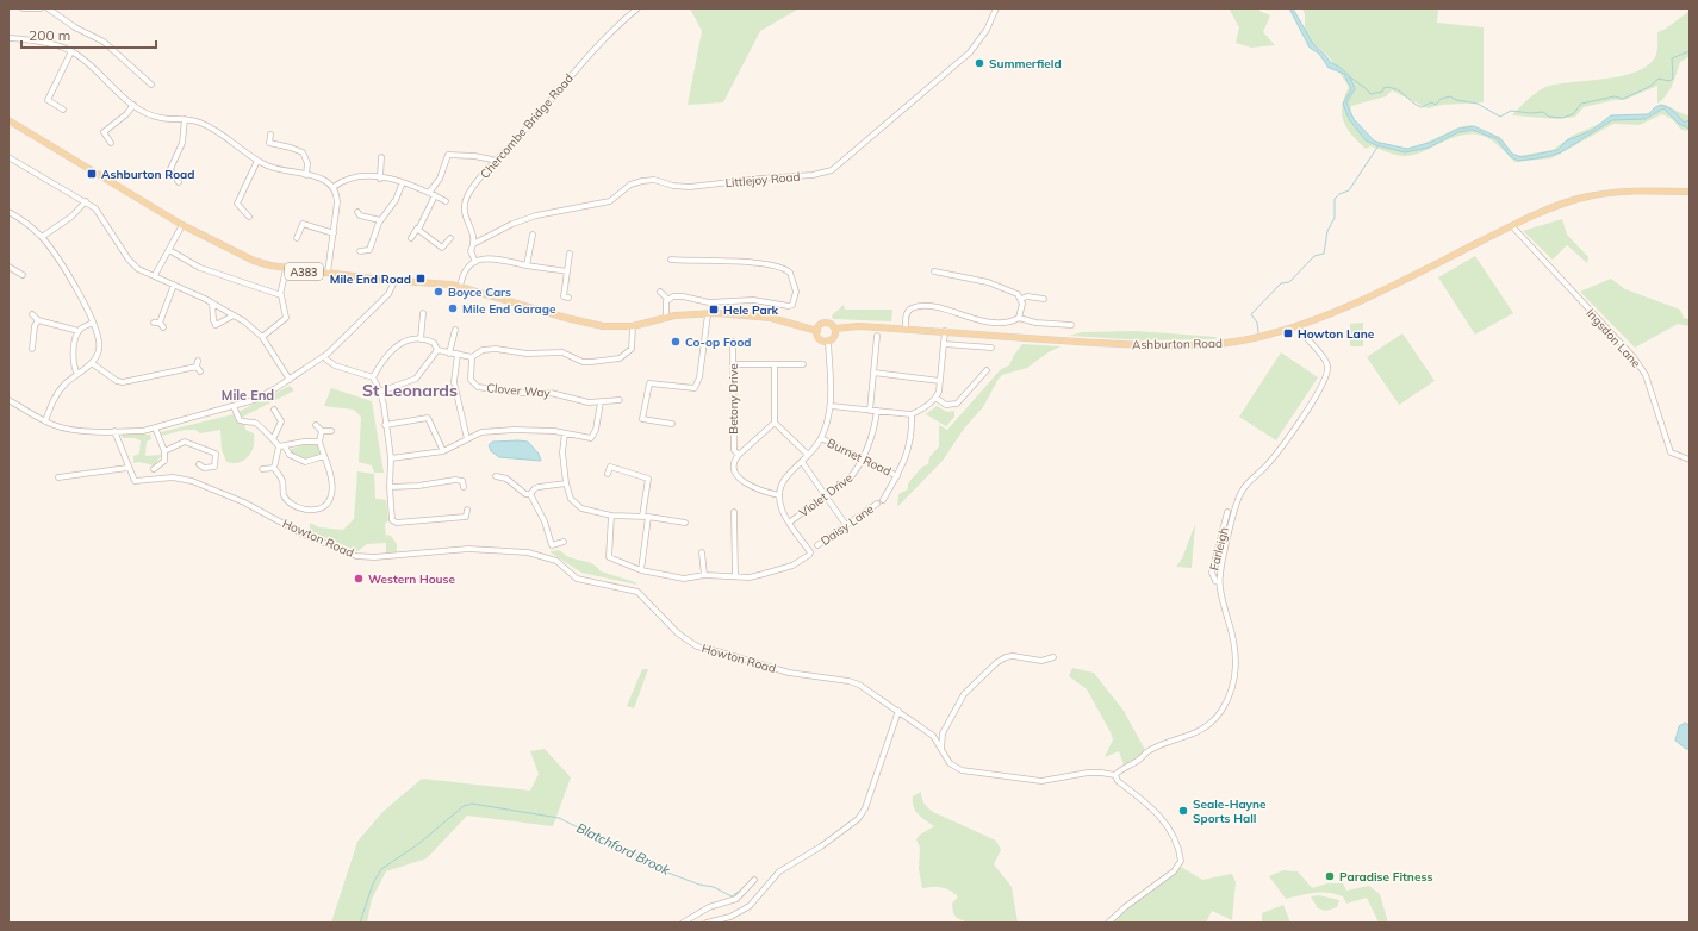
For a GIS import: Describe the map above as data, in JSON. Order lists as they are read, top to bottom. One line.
{"streets":{"main road":["A383","Ashburton Road"],"street":["Chercombe Bridge Road","Littlejoy Road","Ingsdon Lane","Clover Way","Betony Drive","Burnet Road","Violet Drive","Daisy Lane","Howton Road","Farleigh"]},"crossings":[["Chercombe Bridge Road","Littlejoy Road"],["Ingsdon Lane","Ashburton Road"],["Burnet Road","Violet Drive"],["Burnet Road","Daisy Lane"]],"districts":["St Leonards","Mile End"],"water":["Blatchford Brook"],"places":{"other":["Summerfield","Boyce Cars","Mile End Garage","Co-op Food","Western House","Seale-Hayne Sports Hall","Paradise Fitness"],"transit":["Ashburton Road","Mile End Road","Hele Park","Howton Lane"]},"scale_bar":"200 m"}
